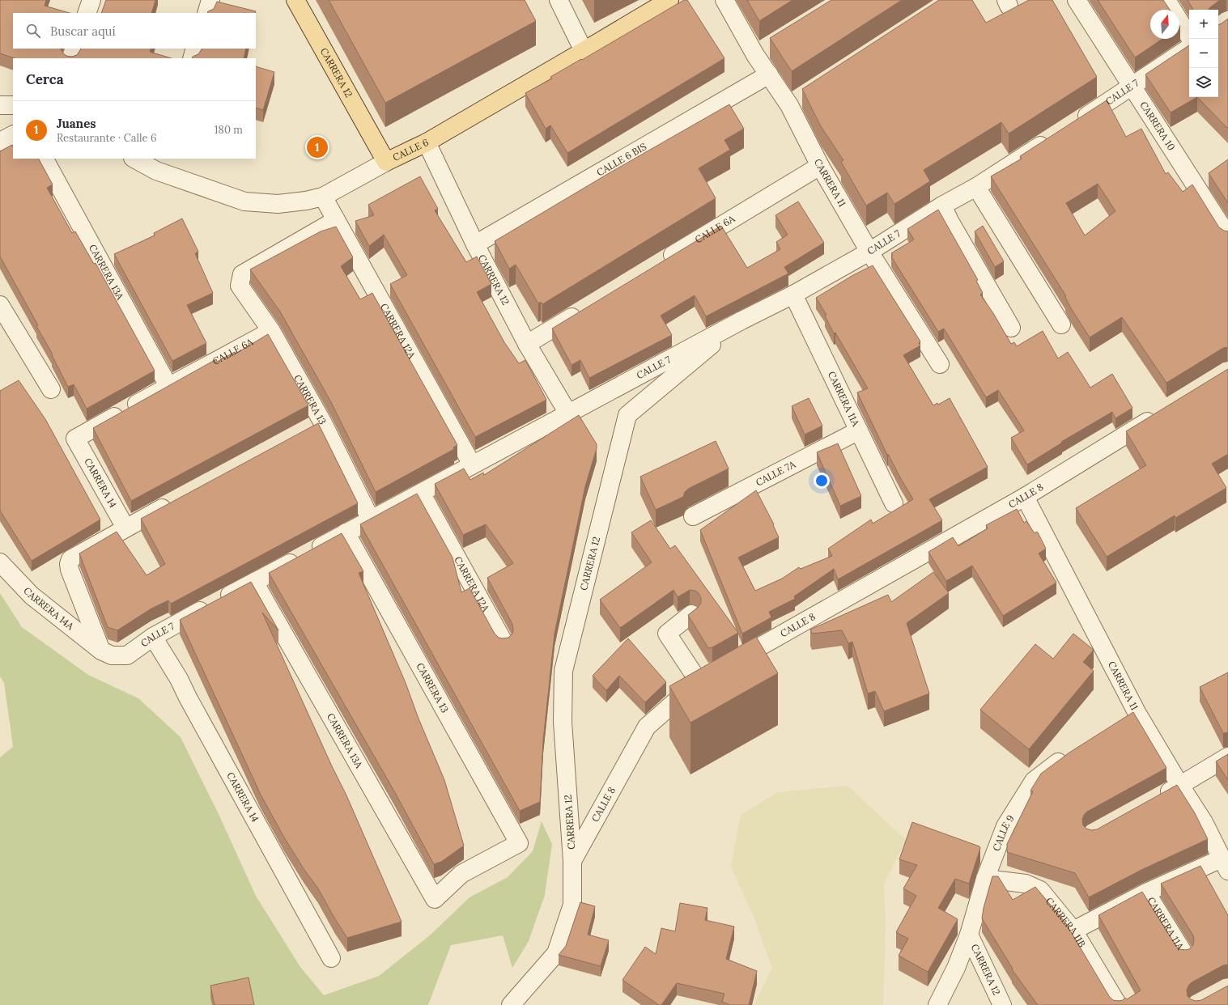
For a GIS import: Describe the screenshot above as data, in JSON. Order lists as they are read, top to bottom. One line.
{"streets":{"main road":["CARRERA 12","CALLE 6"],"street":["CALLE 7","CARRERA 10","CALLE 6 BIS","CARRERA 11","CALLE 6A","CARRERA 13A","CARRERA 12A","CARRERA 11A","CARRERA 13","CALLE 7A","CARRERA 14","CALLE 8","CARRERA 14A","CALLE 9","CARRERA 11B"]},"crossings":[["CARRERA 12","CALLE 7"],["CARRERA 12","CALLE 6"],["CARRERA 12","CALLE 6 BIS"],["CARRERA 12","CALLE 8"],["CARRERA 12","CALLE 9"],["CALLE 7","CARRERA 10"],["CALLE 7","CARRERA 11"],["CALLE 7","CARRERA 13A"],["CALLE 7","CARRERA 12A"],["CALLE 7","CARRERA 11A"],["CALLE 7","CARRERA 13"],["CALLE 7","CARRERA 14"],["CALLE 7","CARRERA 14A"],["CALLE 6","CARRERA 12A"],["CALLE 6 BIS","CARRERA 11"],["CARRERA 11","CALLE 6A"],["CARRERA 11","CALLE 8"],["CALLE 6A","CARRERA 13A"],["CALLE 6A","CARRERA 13"],["CALLE 6A","CARRERA 14"],["CARRERA 13A","CARRERA 13"],["CARRERA 12A","CARRERA 13"],["CARRERA 11A","CALLE 7A"],["CALLE 9","CARRERA 11B"]],"north":"top","page":{"map_buttons":["+","−"],"search":"Buscar aquí","heading":"Cerca","list":[{"mark":"1","name":"Juanes","note":"Restaurante · Calle 6","value":"180 m"}],"pins":"1"}}
